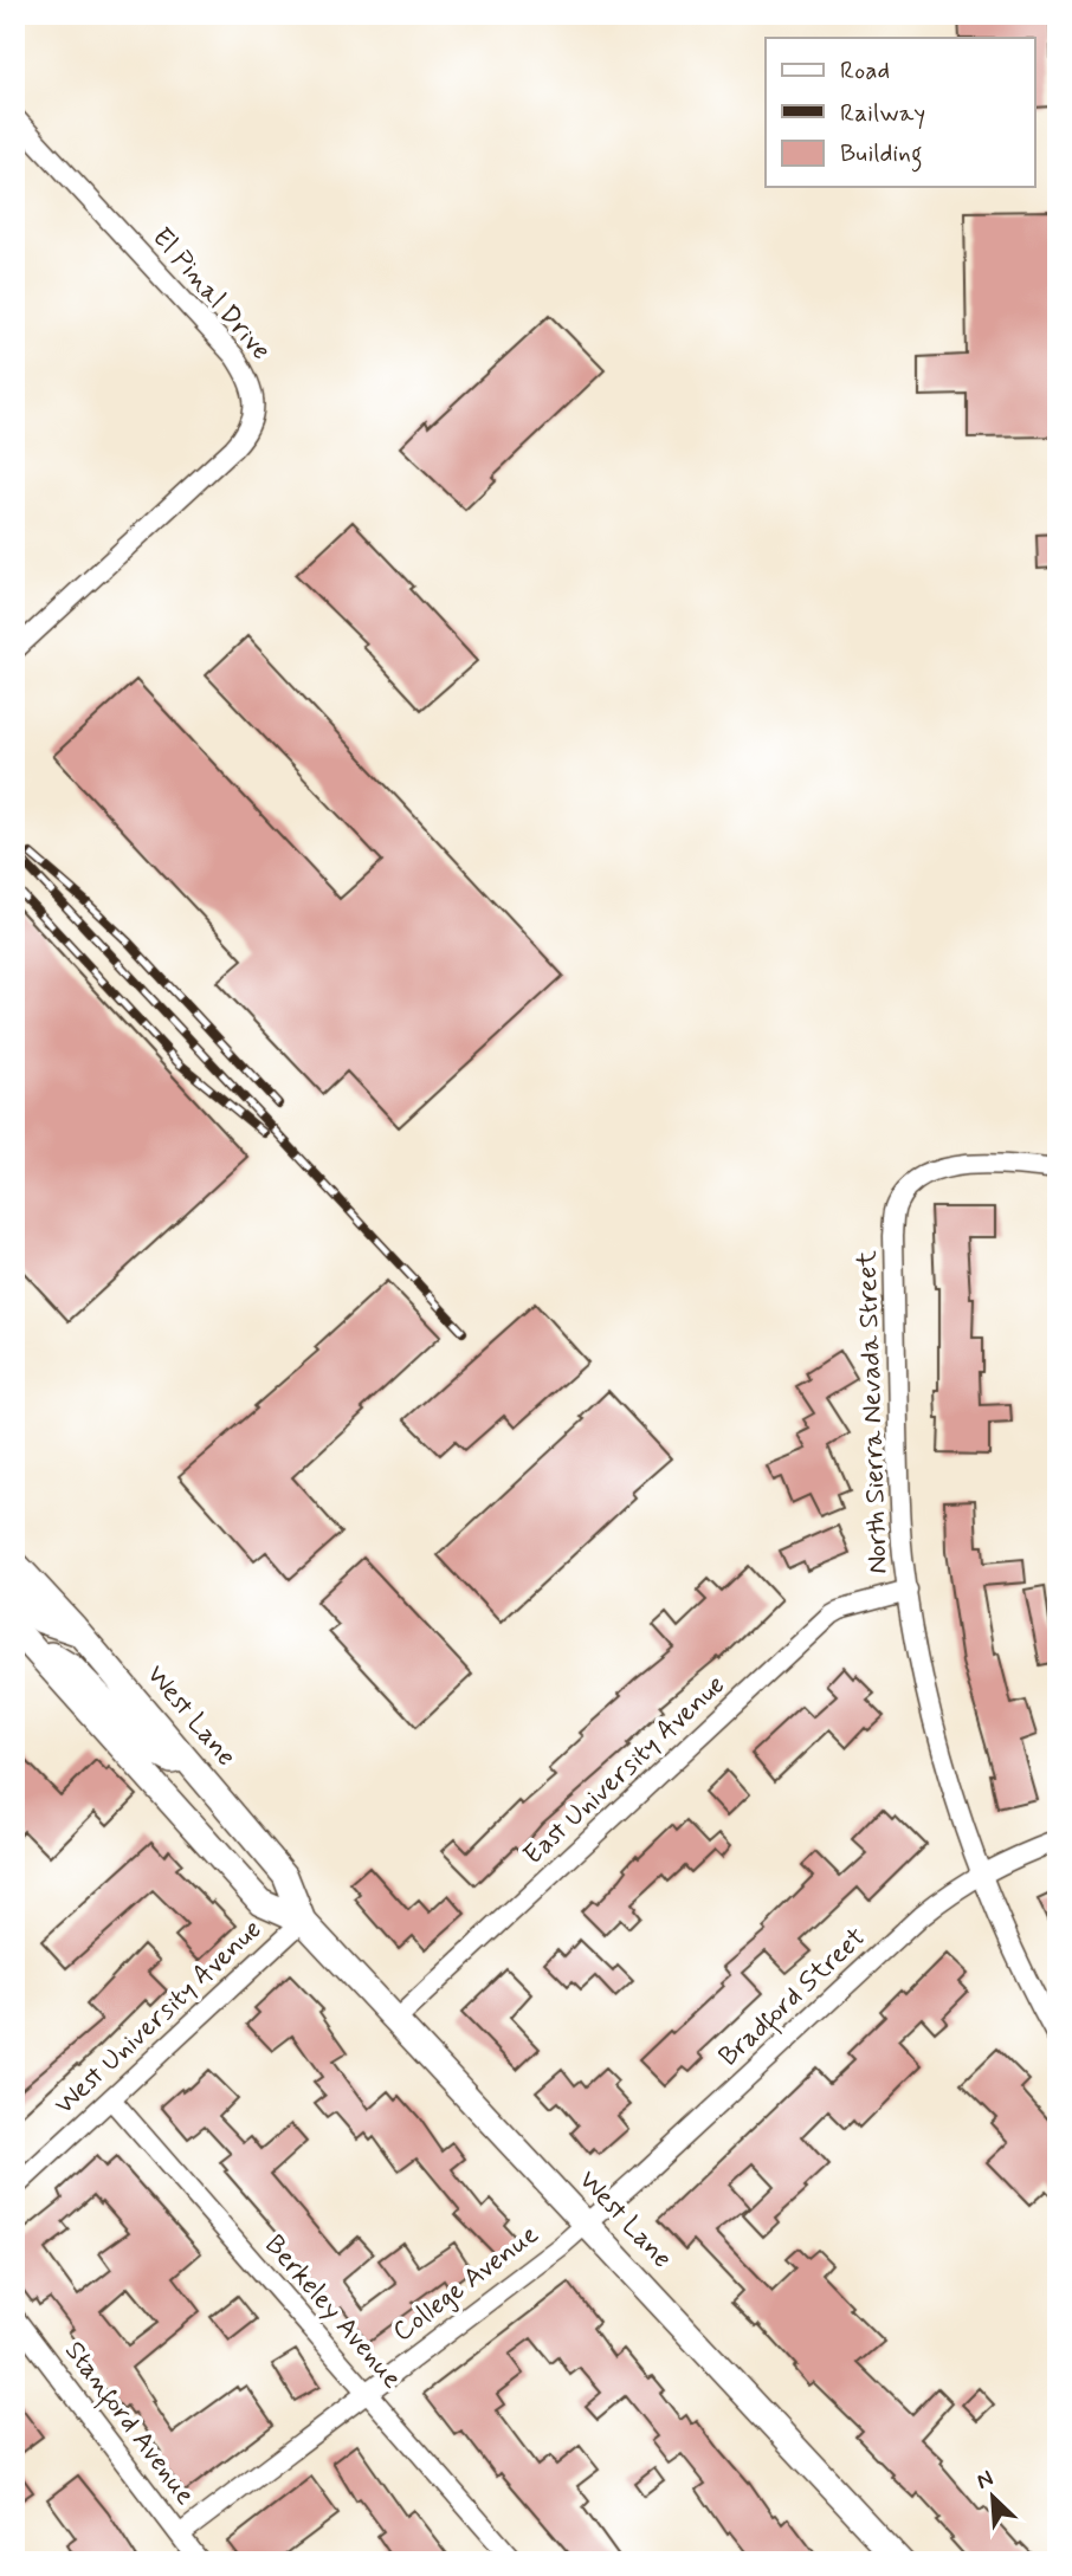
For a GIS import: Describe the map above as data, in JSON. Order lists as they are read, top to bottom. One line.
{"streets":{"main road":["West Lane"],"street":["El Pinal Drive","North Sierra Nevada Street","East University Avenue","Bradford Street","West University Avenue","College Avenue","Berkeley Avenue","Stanford Avenue"]},"crossings":[["North Sierra Nevada Street","East University Avenue"],["North Sierra Nevada Street","Bradford Street"],["West Lane","East University Avenue"],["West Lane","Bradford Street"],["West Lane","West University Avenue"],["West Lane","College Avenue"],["Bradford Street","College Avenue"],["West University Avenue","Berkeley Avenue"],["College Avenue","Berkeley Avenue"],["College Avenue","Stanford Avenue"]],"legend":["Road","Railway","Building"],"north":"top left"}
